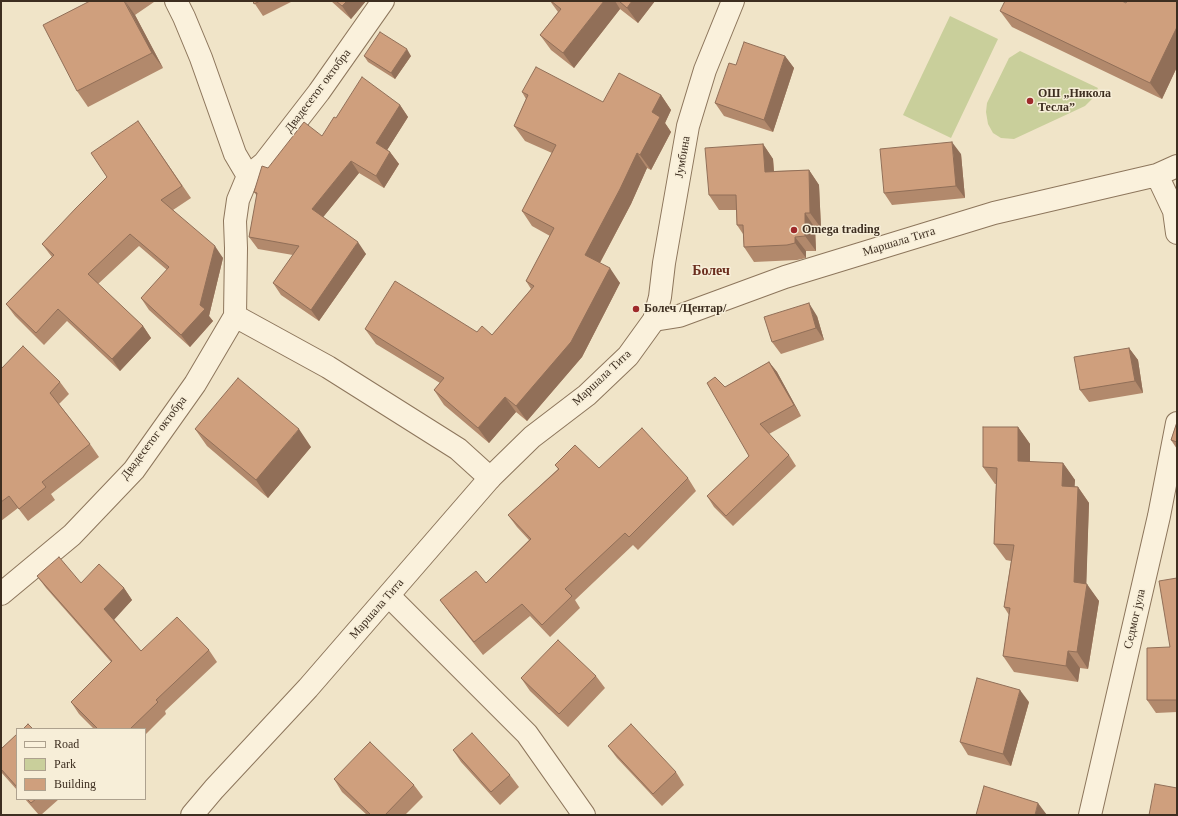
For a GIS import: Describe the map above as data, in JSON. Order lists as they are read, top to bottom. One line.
{"streets":{"street":["Двадесетог октобра","Јумбина","Маршала Тита","Седмог јула"]},"crossings":[["Јумбина","Маршала Тита"]],"districts":["Болеч"],"places":["ОШ „Никола Тесла”","Omega trading","Болеч /Центар/"],"legend":["Road","Park","Building"]}
